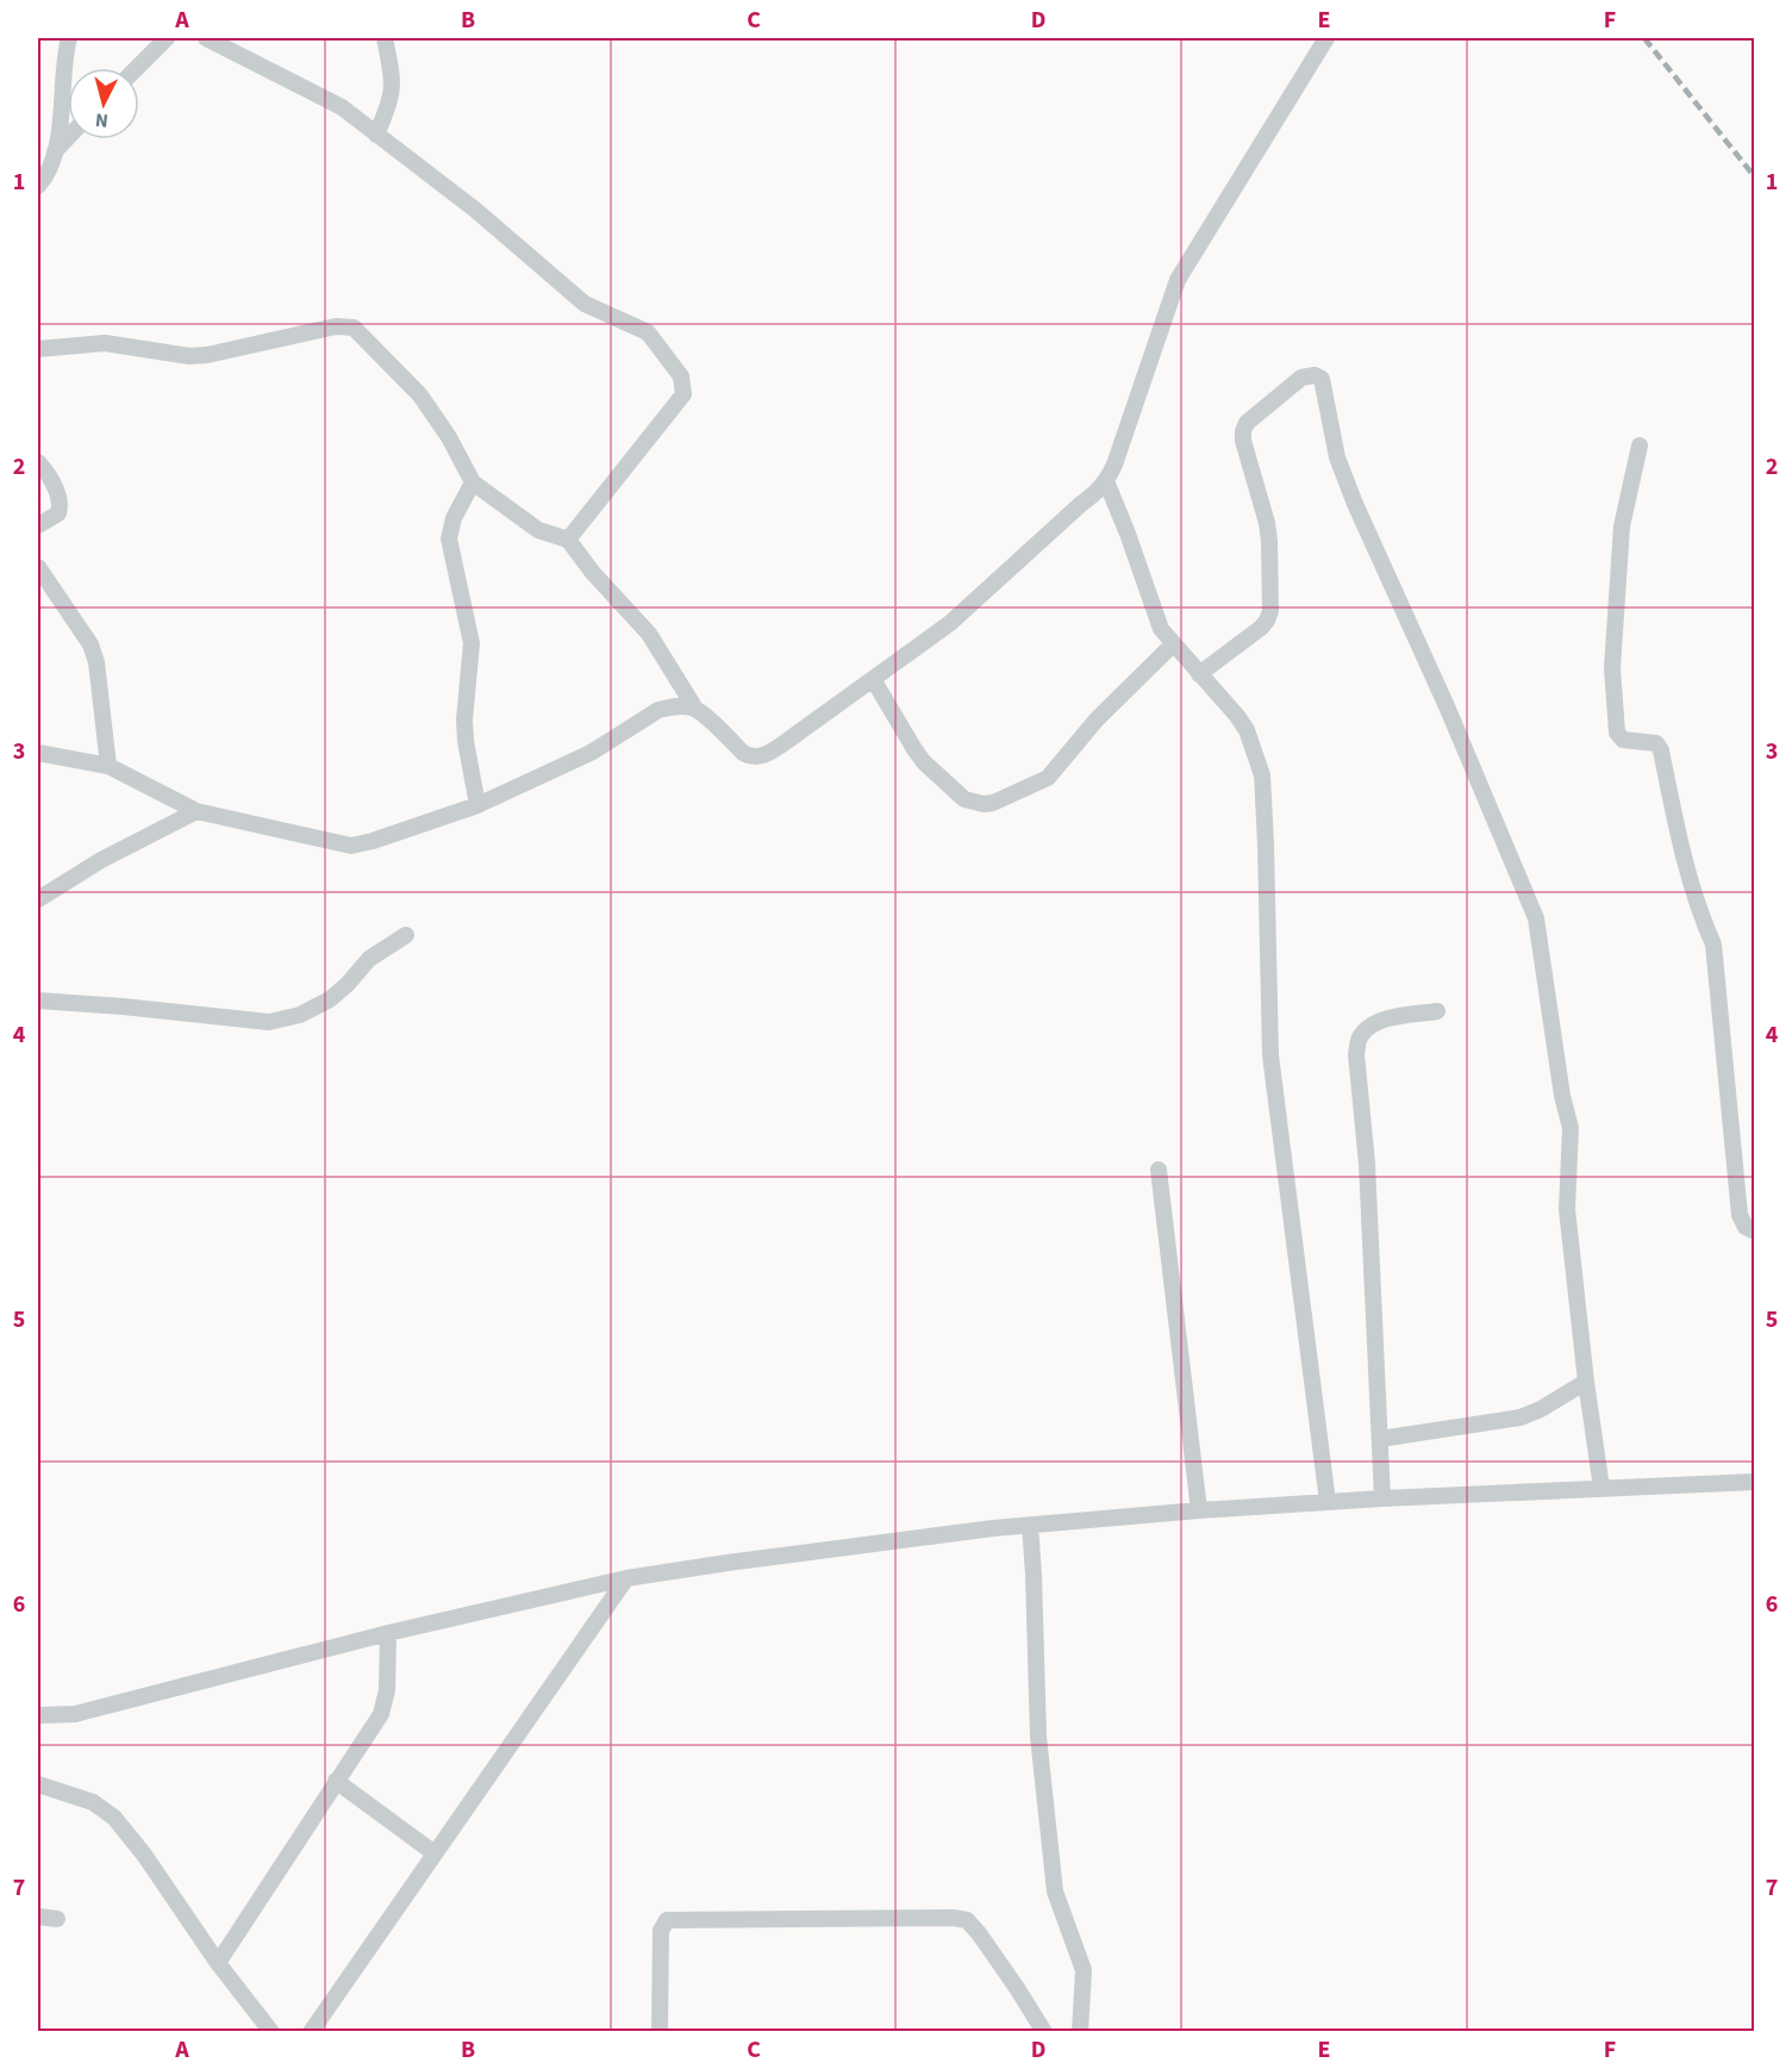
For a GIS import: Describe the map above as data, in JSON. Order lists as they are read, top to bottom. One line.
{"north":"bottom","grid":{"columns":["A","B","C","D","E","F"],"rows":["1","2","3","4","5","6","7"]}}
